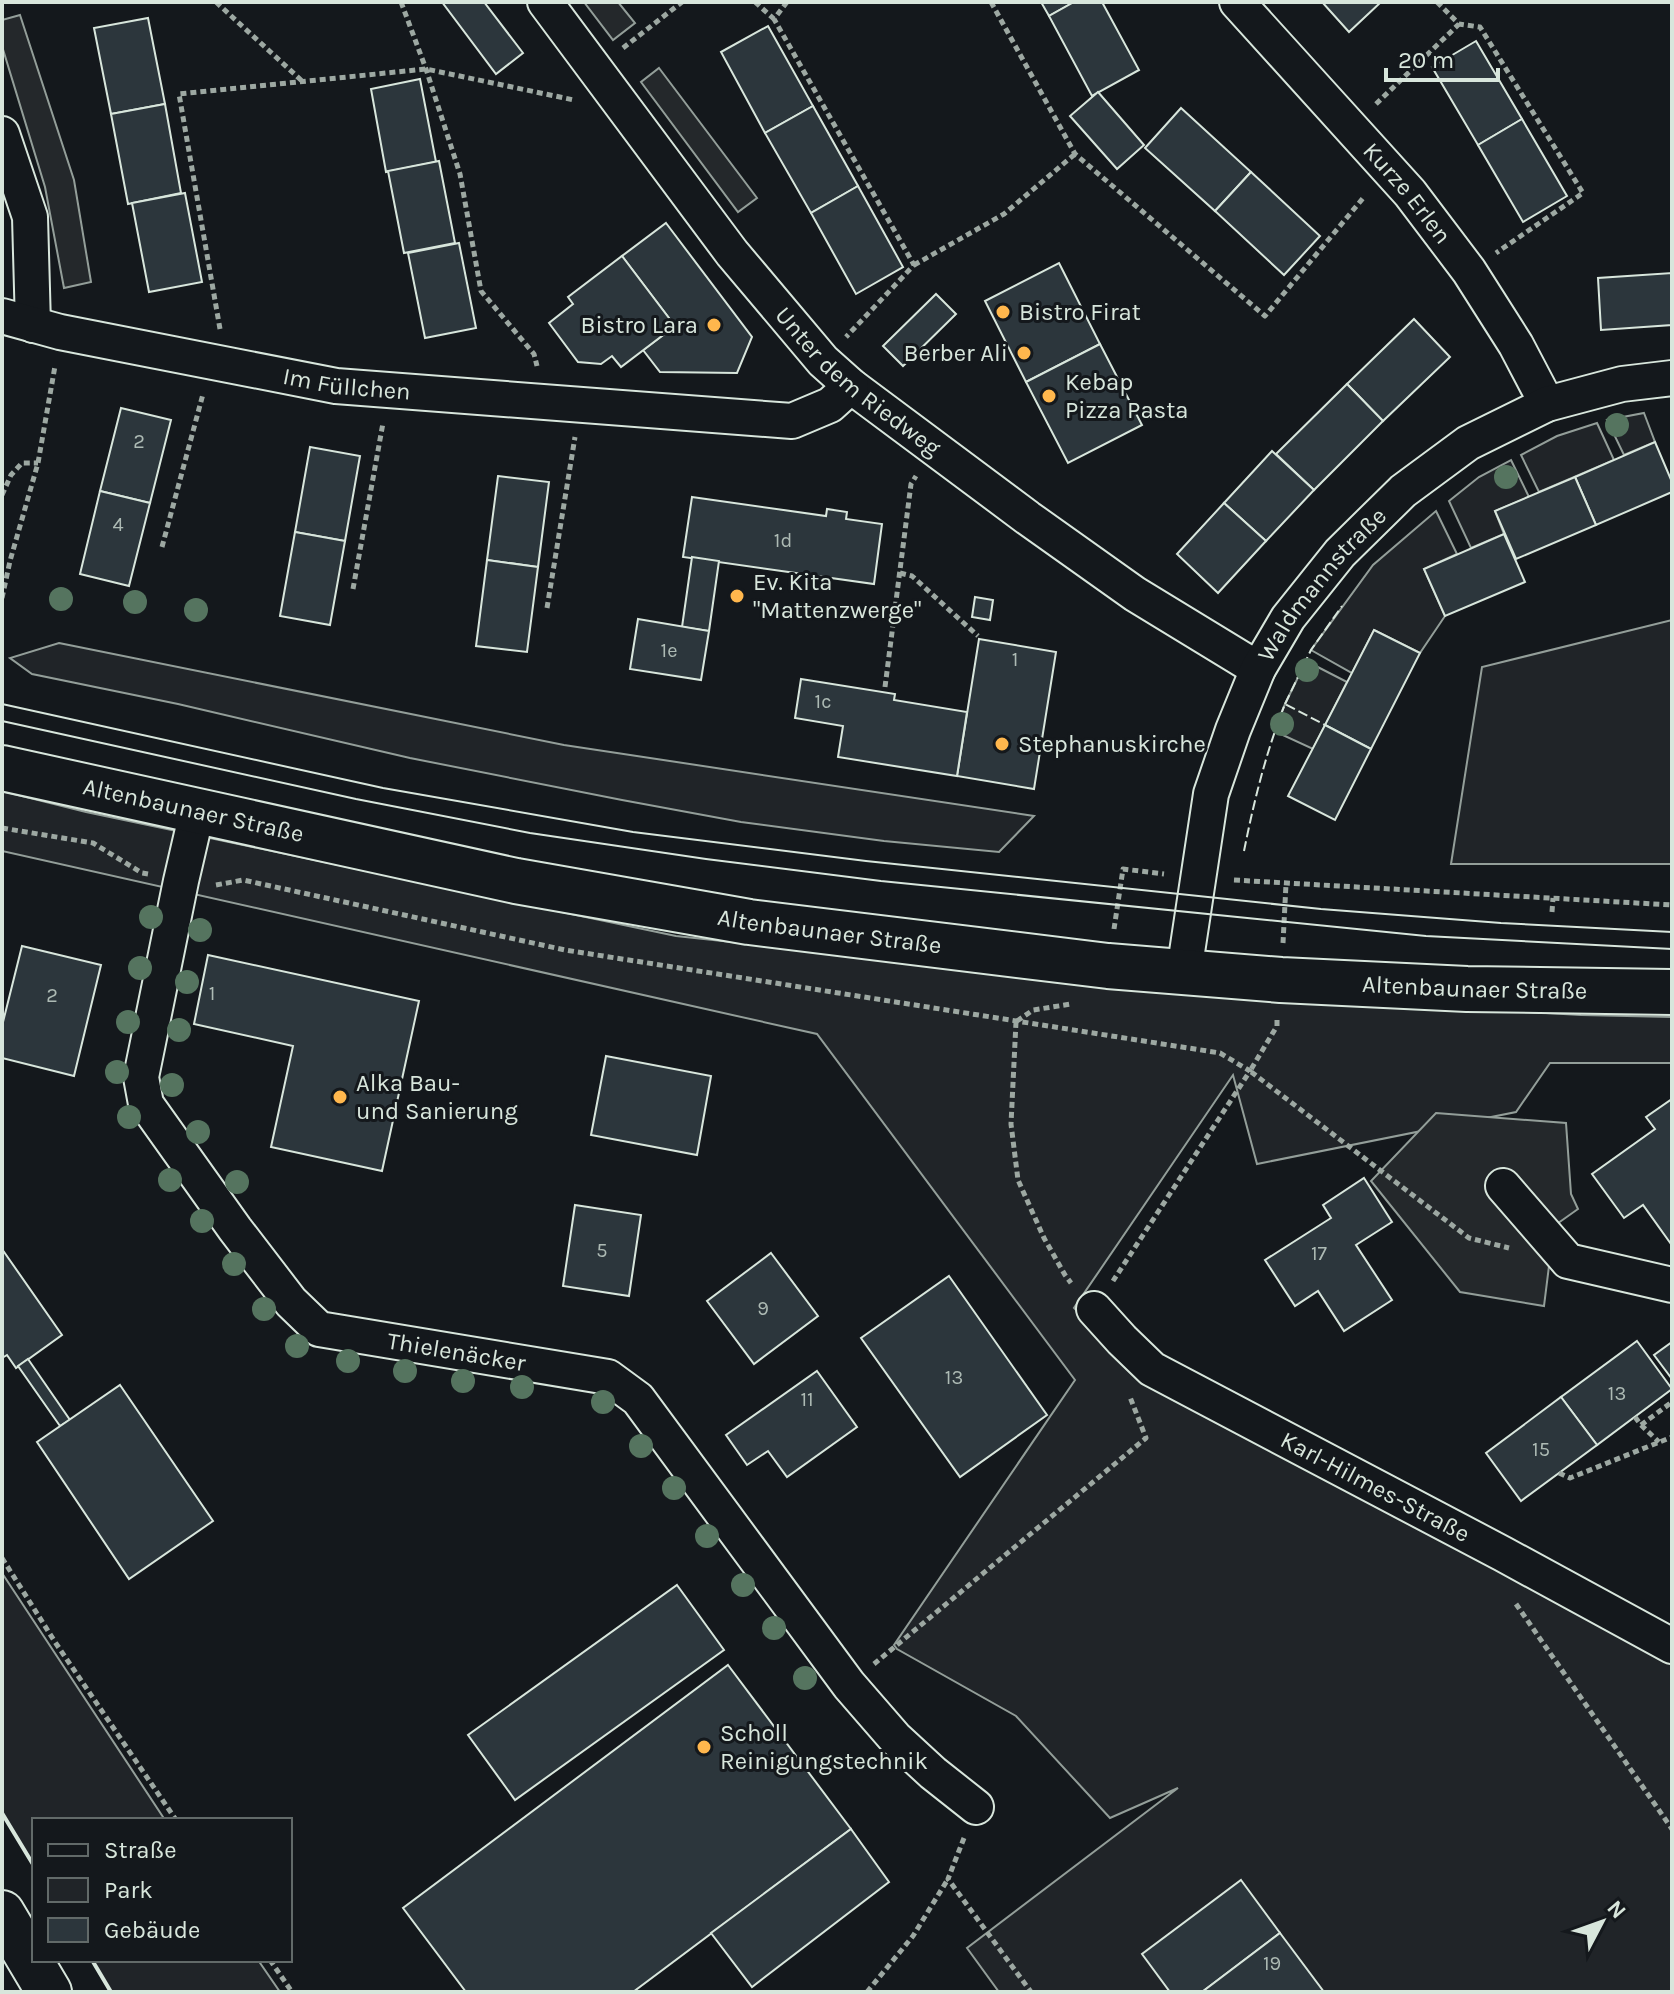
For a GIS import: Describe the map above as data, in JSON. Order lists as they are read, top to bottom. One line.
{"streets":{"main road":["Altenbaunaer Straße"],"street":["Kurze Erlen","Unter dem Riedweg","Im Füllchen","Waldmannstraße","Thielenäcker","Karl-Hilmes-Straße"]},"crossings":[["Kurze Erlen","Waldmannstraße"],["Unter dem Riedweg","Im Füllchen"],["Unter dem Riedweg","Waldmannstraße"],["Waldmannstraße","Altenbaunaer Straße"],["Altenbaunaer Straße","Thielenäcker"]],"places":["Bistro Firat","Bistro Lara","Berber Ali","Kebap Pizza Pasta","Ev. Kita \"Mattenzwerge\"","Stephanuskirche","Alka Bau- und Sanierung","Scholl Reinigungstechnik"],"house_numbers":["2","4","1d","1e","1","1c","1","2","5","17","9","13","13","11","15","19"],"legend":["Straße","Park","Gebäude"],"scale_bar":"20 m","north":"top right"}
